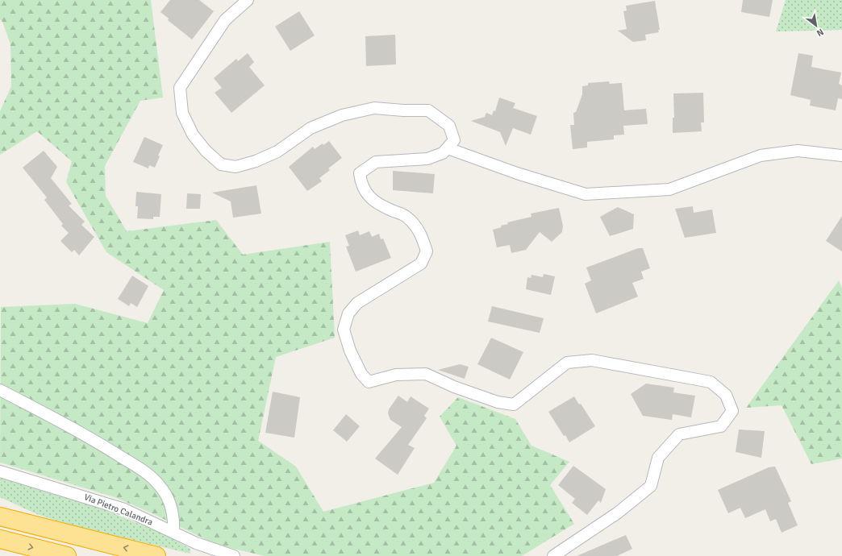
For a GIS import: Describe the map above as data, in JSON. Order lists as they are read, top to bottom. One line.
{"streets":{"street":["Via Pietro Calandra"]},"north":"bottom right"}
